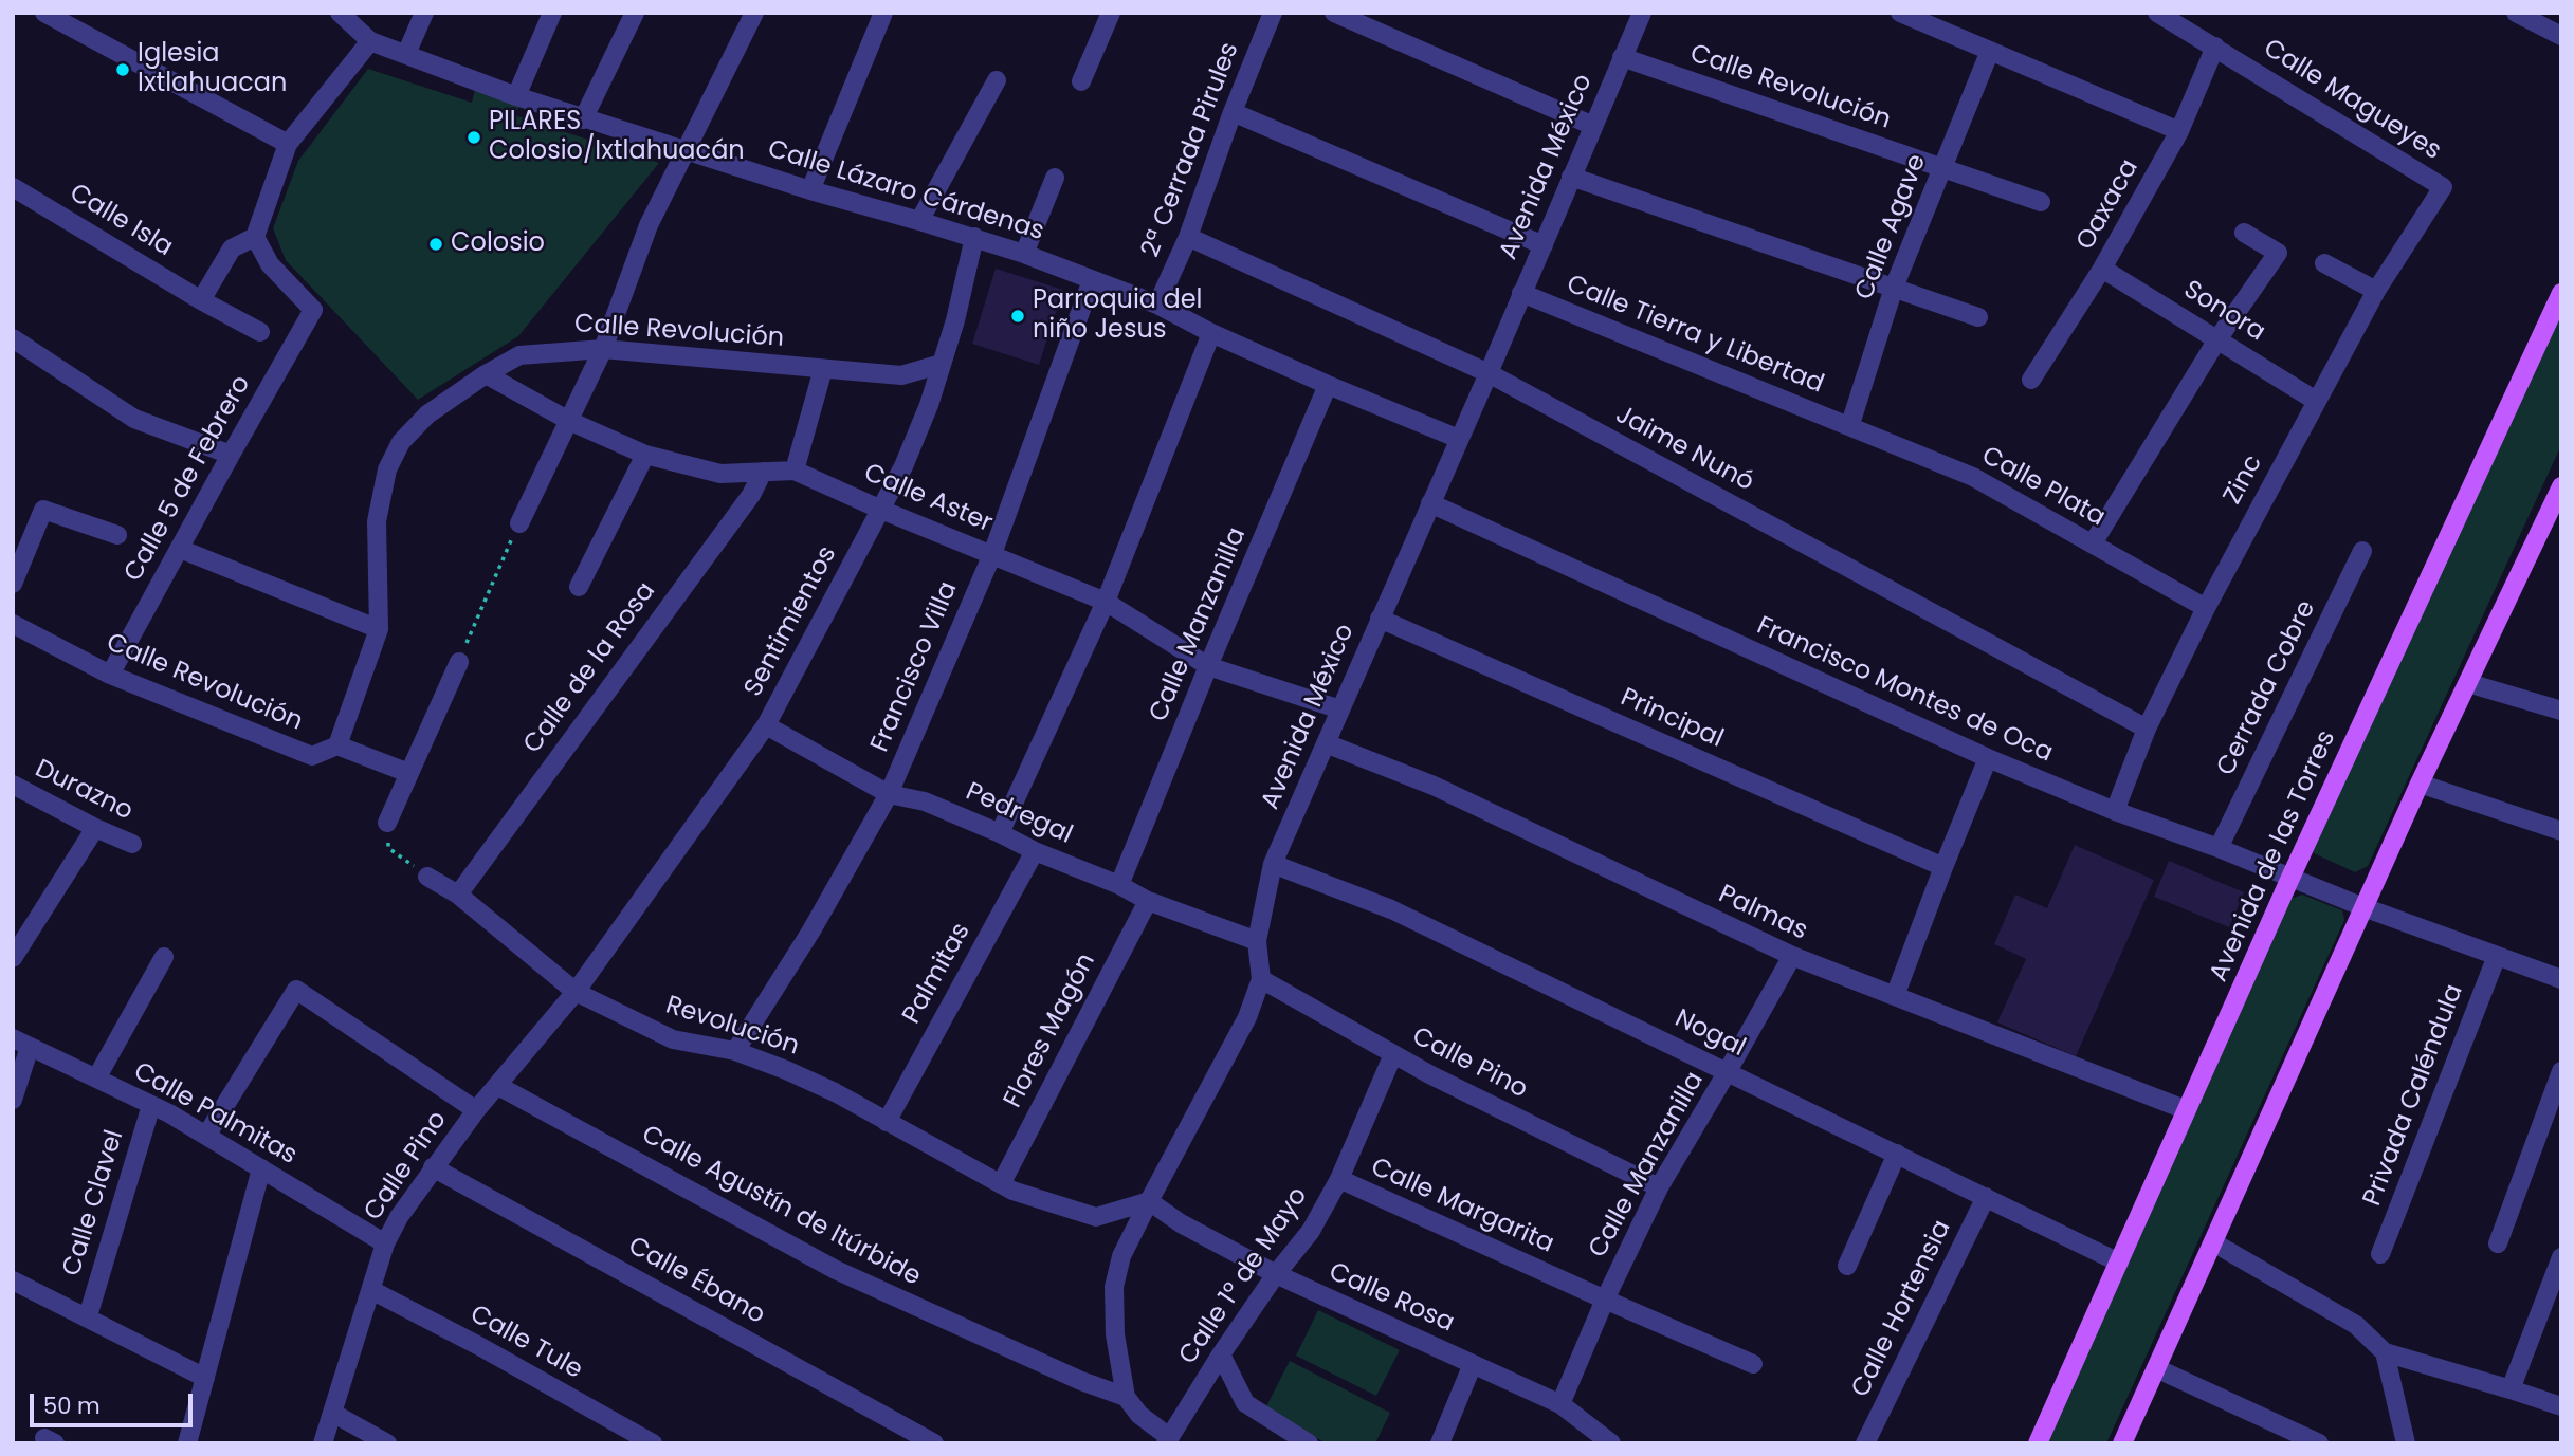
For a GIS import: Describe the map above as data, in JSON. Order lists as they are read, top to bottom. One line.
{"streets":{"main road":["Avenida de las Torres"],"street":["Calle Revolución","Calle Magueyes","2ª Cerrada Pirules","Avenida México","Calle Lázaro Cárdenas","Oaxaca","Calle Isla","Calle Agave","Sonora","Calle Tierra y Libertad","Jaime Nunó","Calle 5 de Febrero","Zinc","Calle Plata","Calle Aster","Sentimientos","Calle Manzanilla","Francisco Villa","Calle de la Rosa","Cerrada Cobre","Francisco Montes de Oca","Principal","Durazno","Pedregal","Palmas","Palmitas","Revolución","Flores Magón","Nogal","Calle Pino","Privada Caléndula","Calle Palmitas","Calle Clavel","Calle Agustín de Itúrbide","Calle Margarita","Calle 1º de Mayo","Calle Ébano","Calle Rosa","Calle Hortensia","Calle Tule"]},"crossings":[["Calle Revolución","Avenida México"],["Calle Revolución","Calle Agave"],["Calle Revolución","Calle 5 de Febrero"],["Calle Revolución","Calle Aster"],["Calle Revolución","Sentimientos"],["Calle Magueyes","Oaxaca"],["Calle Magueyes","Zinc"],["2ª Cerrada Pirules","Calle Lázaro Cárdenas"],["2ª Cerrada Pirules","Jaime Nunó"],["Avenida México","Calle Lázaro Cárdenas"],["Avenida México","Calle Tierra y Libertad"],["Avenida México","Jaime Nunó"],["Avenida México","Calle Aster"],["Avenida México","Francisco Montes de Oca"],["Avenida México","Principal"],["Avenida México","Pedregal"],["Avenida México","Palmas"],["Avenida México","Revolución"],["Avenida México","Nogal"],["Avenida México","Calle Pino"],["Avenida México","Calle Agustín de Itúrbide"],["Avenida México","Calle Rosa"],["Calle Lázaro Cárdenas","Sentimientos"],["Calle Lázaro Cárdenas","Calle Manzanilla"],["Calle Lázaro Cárdenas","Francisco Villa"],["Oaxaca","Sonora"],["Calle Agave","Calle Tierra y Libertad"],["Calle Agave","Calle Plata"],["Sonora","Zinc"],["Calle Tierra y Libertad","Calle Plata"],["Jaime Nunó","Zinc"],["Zinc","Calle Plata"],["Zinc","Francisco Montes de Oca"],["Calle Aster","Sentimientos"],["Calle Aster","Calle Manzanilla"],["Calle Aster","Francisco Villa"],["Calle Aster","Calle de la Rosa"],["Sentimientos","Pedregal"],["Sentimientos","Revolución"],["Sentimientos","Calle Pino"],["Calle Manzanilla","Pedregal"],["Calle Manzanilla","Palmas"],["Calle Manzanilla","Nogal"],["Calle Manzanilla","Calle Pino"],["Calle Manzanilla","Calle Margarita"],["Calle Manzanilla","Calle Rosa"],["Francisco Villa","Pedregal"],["Francisco Villa","Revolución"],["Calle de la Rosa","Revolución"],["Cerrada Cobre","Francisco Montes de Oca"],["Francisco Montes de Oca","Avenida de las Torres"],["Francisco Montes de Oca","Privada Caléndula"],["Pedregal","Palmitas"],["Pedregal","Flores Magón"],["Avenida de las Torres","Palmas"],["Avenida de las Torres","Nogal"],["Palmitas","Revolución"],["Revolución","Flores Magón"],["Revolución","Calle Pino"],["Revolución","Calle Rosa"],["Nogal","Calle Hortensia"],["Calle Pino","Calle Palmitas"],["Calle Pino","Calle Agustín de Itúrbide"],["Calle Pino","Calle 1º de Mayo"],["Calle Pino","Calle Ébano"],["Calle Pino","Calle Tule"],["Calle Palmitas","Calle Clavel"],["Calle Margarita","Calle 1º de Mayo"],["Calle 1º de Mayo","Calle Rosa"]],"places":["Iglesia Ixtlahuacan","PILARES Colosio/Ixtlahuacán","Colosio","Parroquia del niño Jesus"],"scale_bar":"50 m"}
